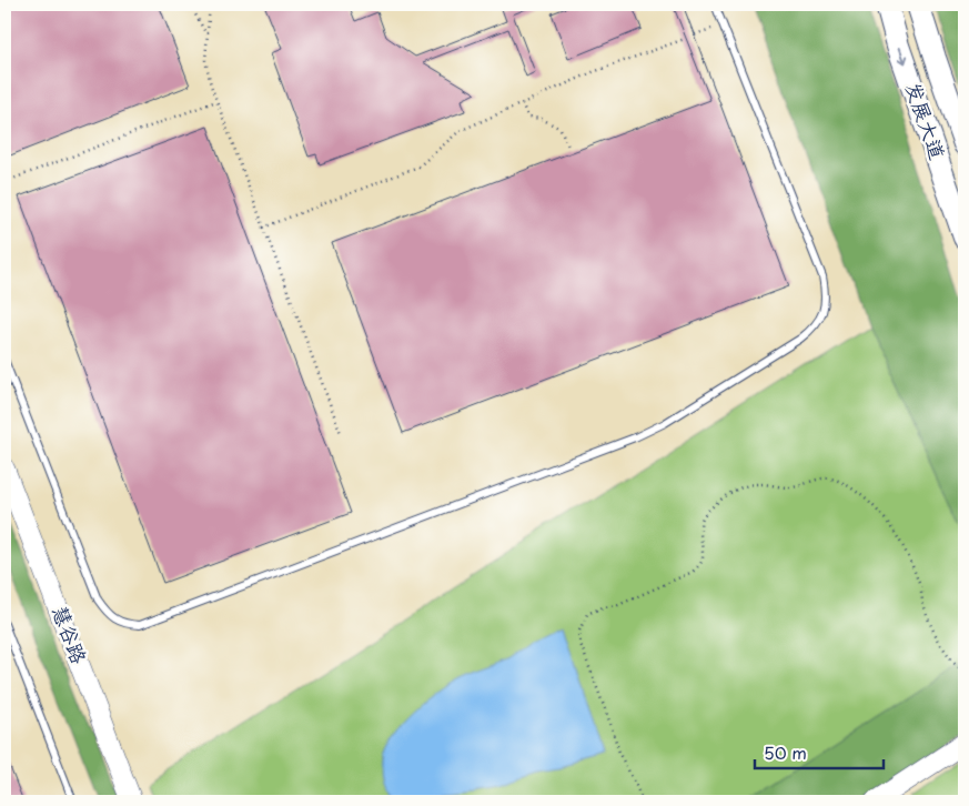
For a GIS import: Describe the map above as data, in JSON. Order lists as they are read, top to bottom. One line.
{"streets":{"main road":["发展大道"],"street":["慧谷路"]},"scale_bar":"50 m"}
